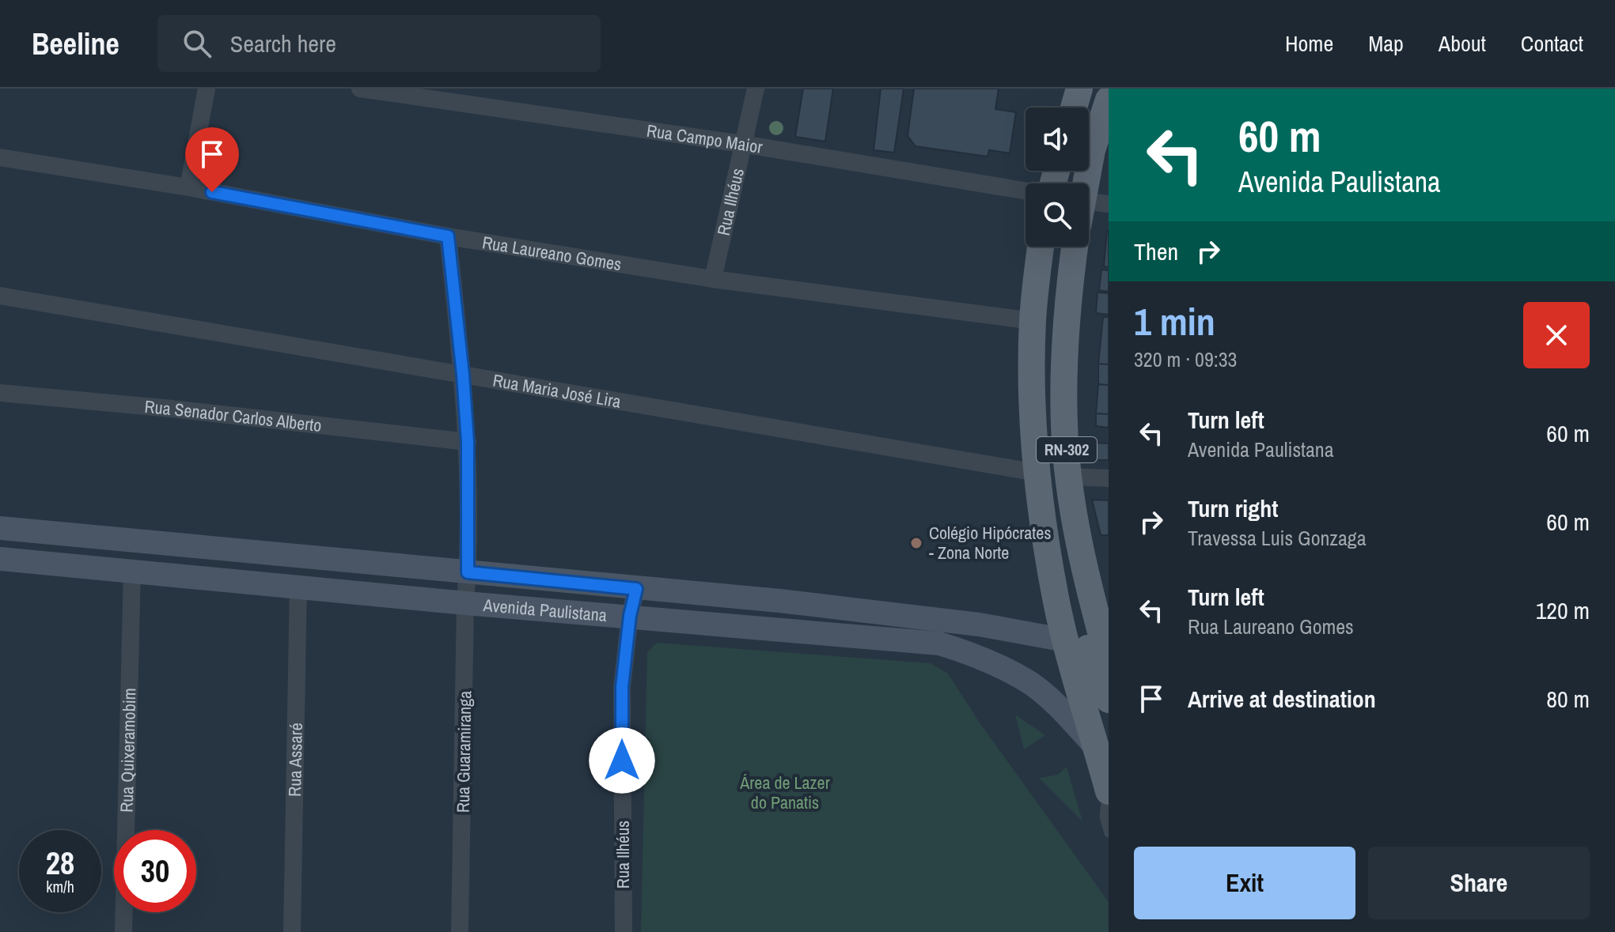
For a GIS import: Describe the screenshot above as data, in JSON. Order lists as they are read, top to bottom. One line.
{"streets":{"main road":["RN-302","Avenida Paulistana"],"street":["Rua Campo Maior","Rua Ilhéus","Rua Laureano Gomes","Rua Maria José Lira","Rua Senador Carlos Alberto","Rua Quixeramobim","Rua Guaramiranga","Rua Assaré"]},"crossings":[["Rua Campo Maior","Rua Ilhéus"],["Rua Ilhéus","Rua Laureano Gomes"],["Rua Ilhéus","Avenida Paulistana"],["Rua Laureano Gomes","RN-302"],["Rua Laureano Gomes","Rua Guaramiranga"],["Rua Maria José Lira","RN-302"],["Rua Maria José Lira","Rua Guaramiranga"],["Rua Senador Carlos Alberto","Rua Guaramiranga"],["RN-302","Avenida Paulistana"],["Avenida Paulistana","Rua Quixeramobim"],["Avenida Paulistana","Rua Guaramiranga"],["Avenida Paulistana","Rua Assaré"]],"parks":["Área de Lazer do Panatis"],"places":["Colégio Hipócrates - Zona Norte"],"page":{"header":"Beeline","search":"Search here","nav":["Home","Map","About","Contact"],"turn":["60 m","Avenida Paulistana"],"then":"Then","heading":["1 min","320 m · 09:33"],"list":[{"name":"Turn left","note":"Avenida Paulistana","value":"60 m"},{"name":"Turn right","note":"Travessa Luis Gonzaga","value":"60 m"},{"name":"Turn left","note":"Rua Laureano Gomes","value":"120 m"},{"name":"Arrive at destination","value":"80 m"}],"speed":"28 km/h","limit":"30","buttons":["Exit","Share"]}}
